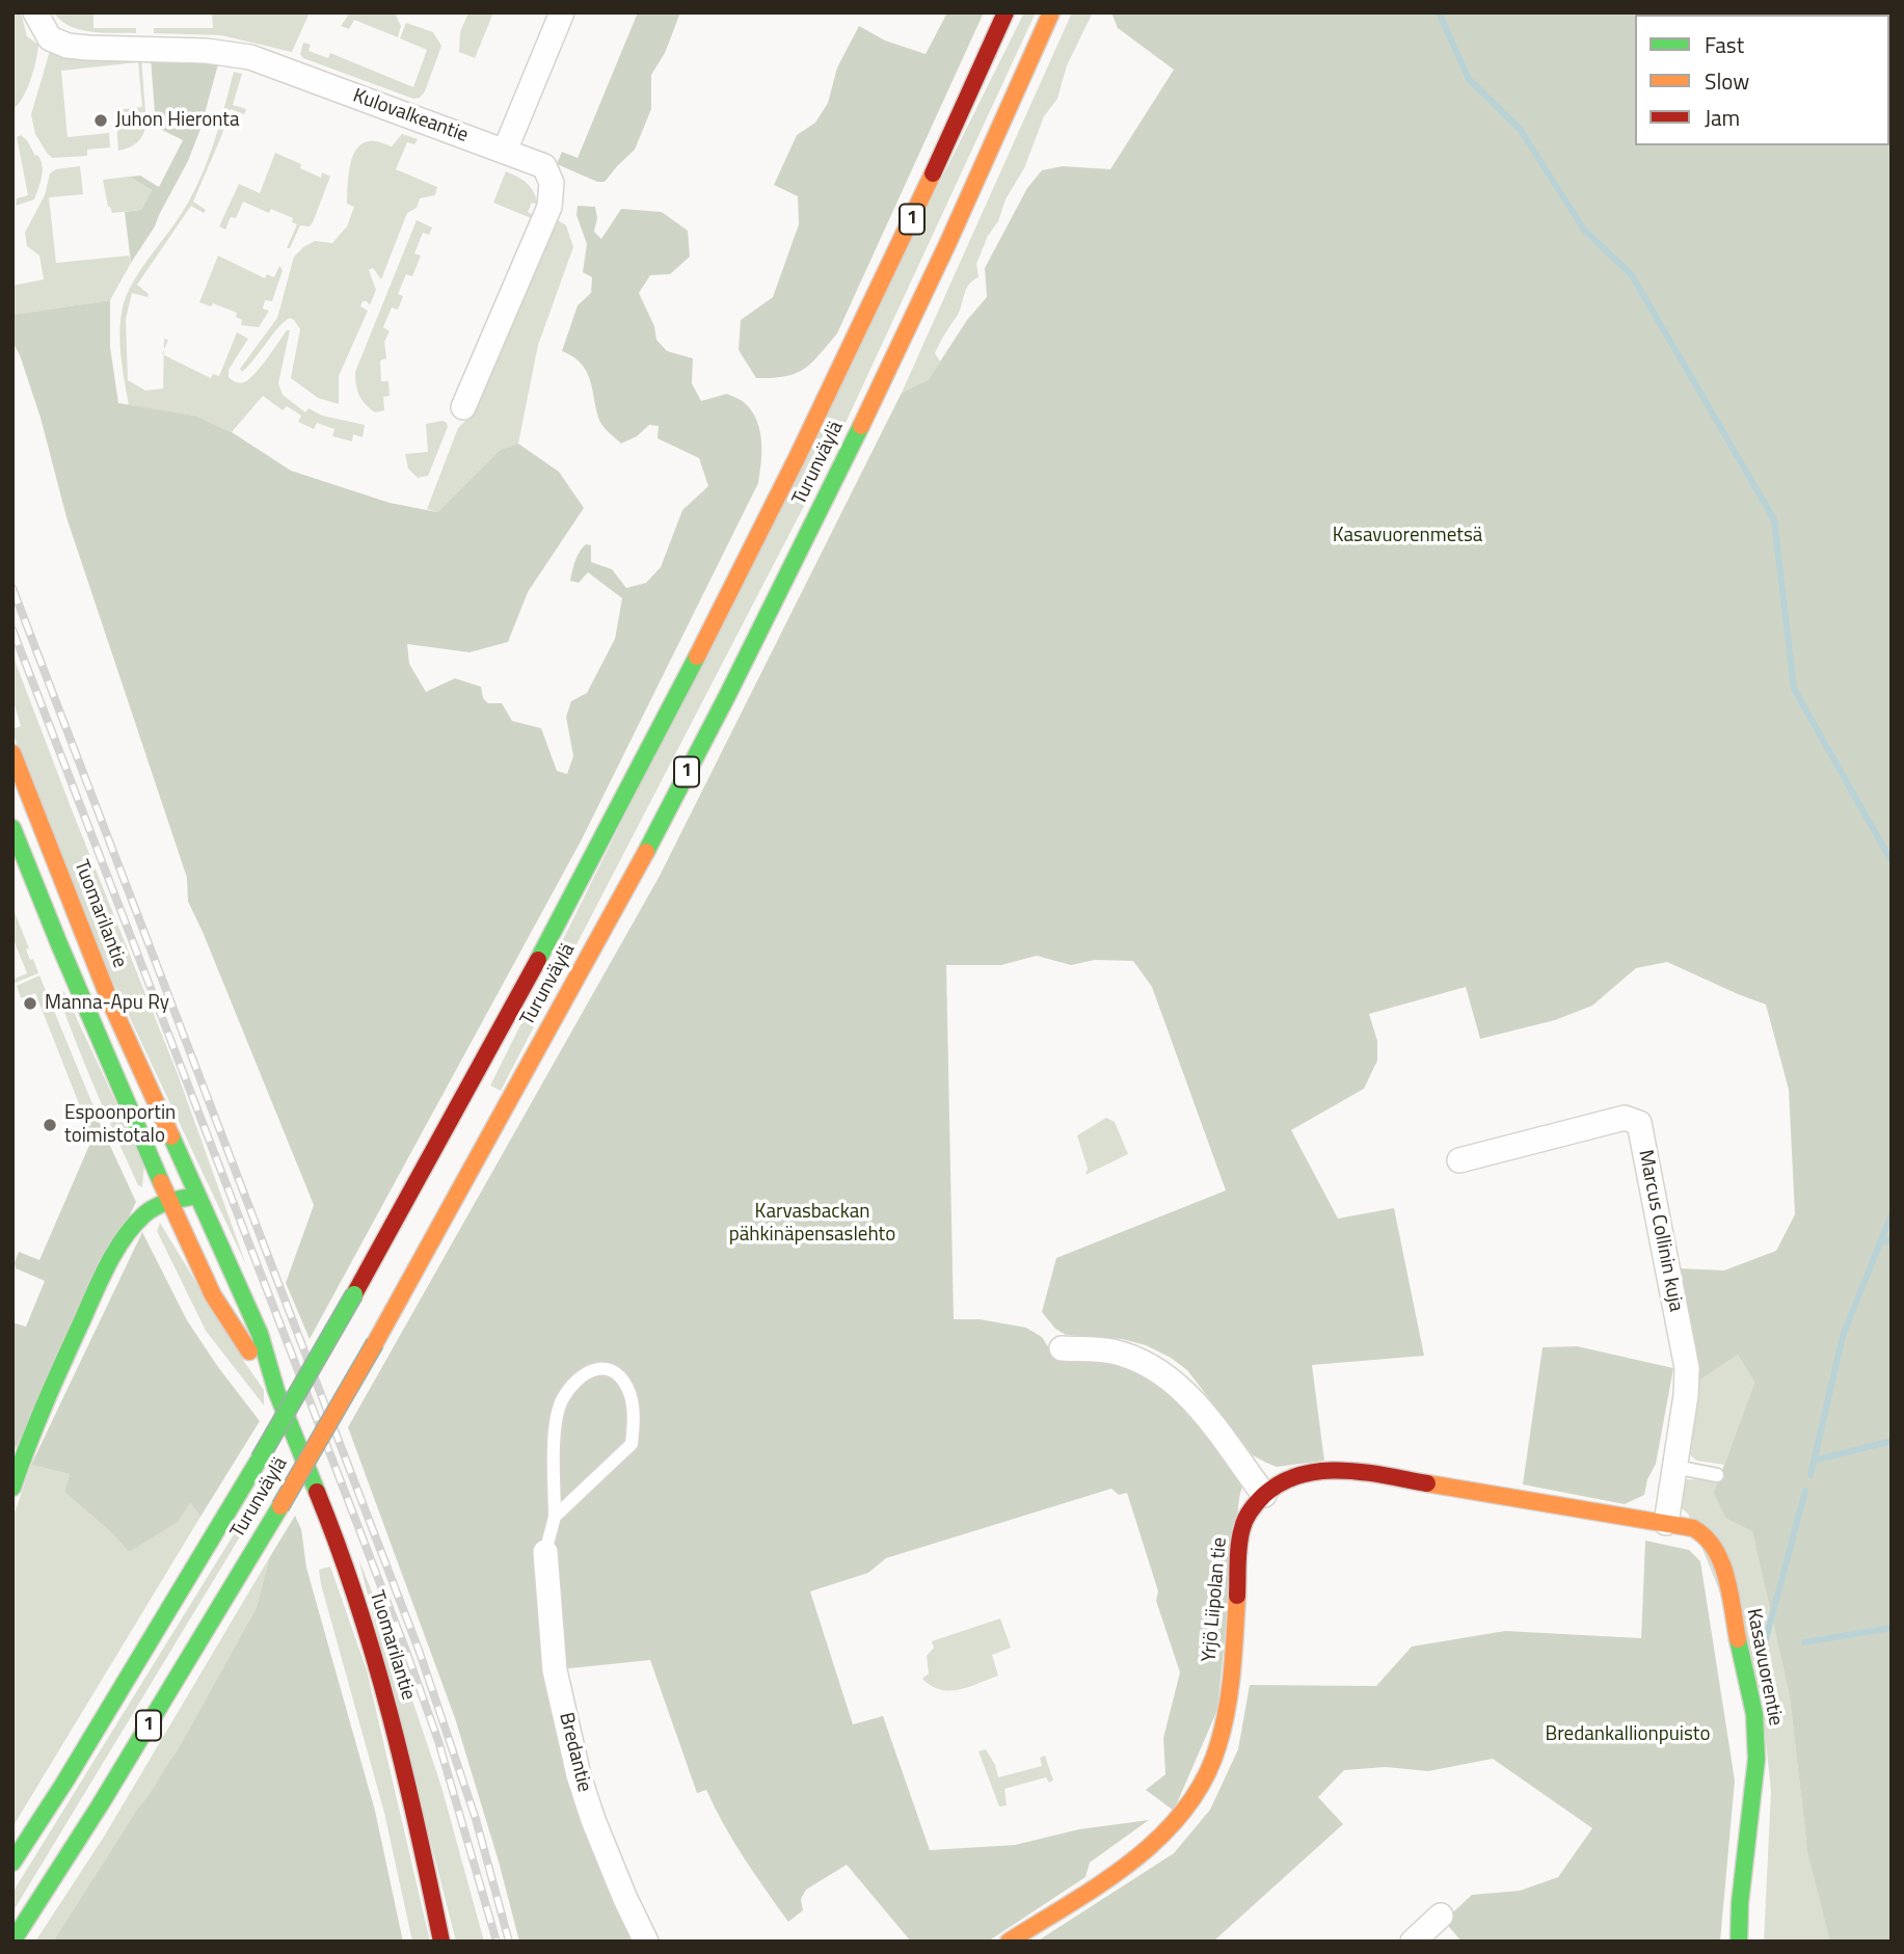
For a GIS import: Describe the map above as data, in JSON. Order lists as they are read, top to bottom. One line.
{"streets":{"main road":["1","Turunväylä","Tuomarilantie","Yrjö Liipolan tie","Kasavuorentie"],"street":["Kulovalkeantie","Marcus Collinin kuja","Bredantie"]},"crossings":[["Marcus Collinin kuja","Yrjö Liipolan tie"],["Marcus Collinin kuja","Kasavuorentie"],["Yrjö Liipolan tie","Kasavuorentie"]],"parks":["Kasavuorenmetsä","Karvasbackan pähkinäpensaslehto","Bredankallionpuisto"],"places":["Juhon Hieronta","Manna-Apu Ry","Espoonportin toimistotalo"],"legend":["Fast","Slow","Jam"]}
